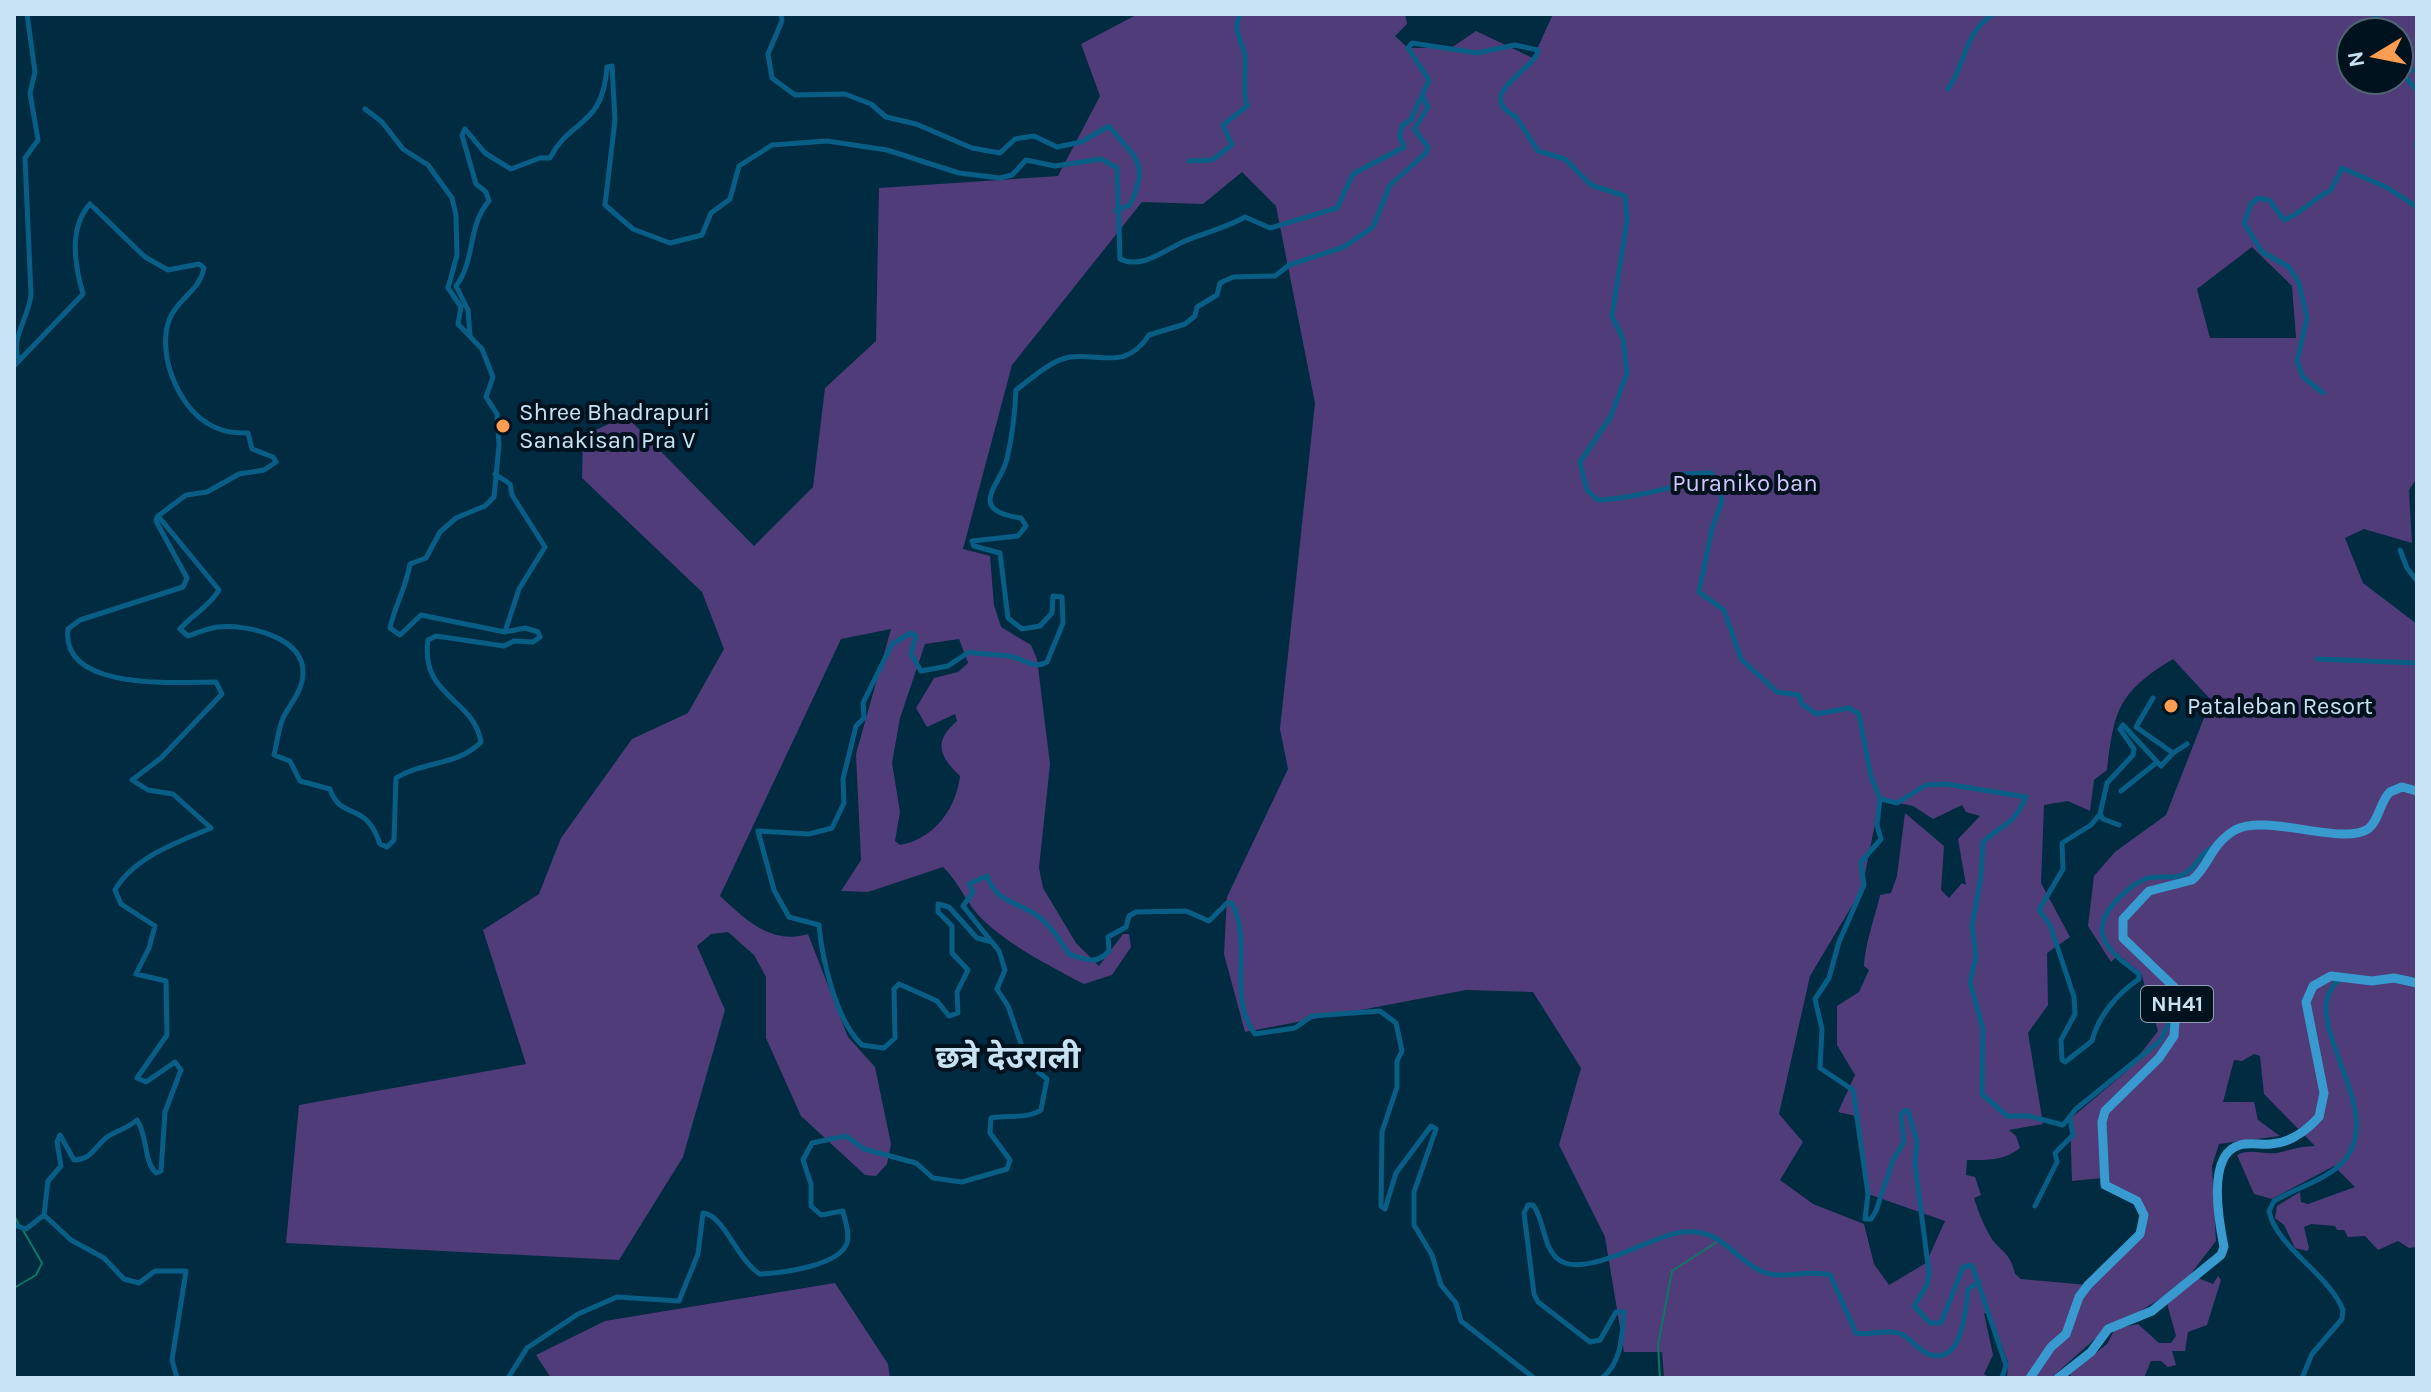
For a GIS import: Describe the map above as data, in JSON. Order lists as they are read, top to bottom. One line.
{"streets":{"highway":["NH41"]},"districts":["छत्रे देउराली"],"parks":["Puraniko ban"],"places":["Shree Bhadrapuri Sanakisan Pra V","Pataleban Resort"],"north":"left"}
